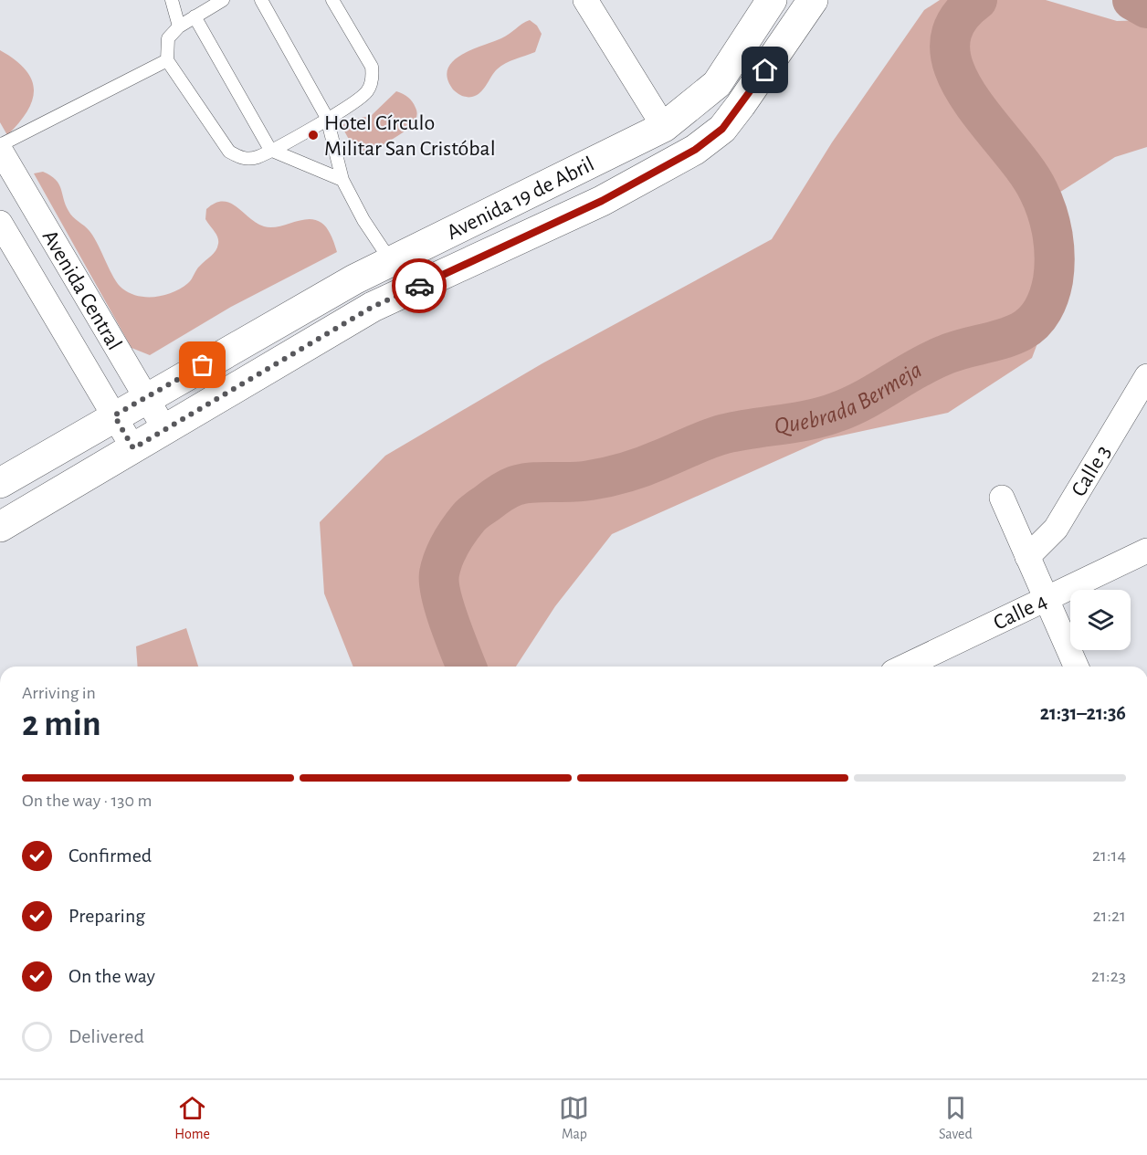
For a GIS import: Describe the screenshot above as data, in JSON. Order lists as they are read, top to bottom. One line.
{"streets":{"street":["Avenida 19 de Abril","Avenida Central","Calle 3","Calle 4"]},"crossings":[["Avenida 19 de Abril","Avenida Central"]],"water":["Quebrada Bermeja"],"places":["Hotel Círculo Militar San Cristóbal"],"page":{"heading":["2 min","Arriving in","21:31–21:36"],"bar":"On the way · 130 m","list":[["Confirmed","21:14"],["Preparing","21:21"],["On the way","21:23"],"Delivered"],"tabs":["Home","Map","Saved"]}}
